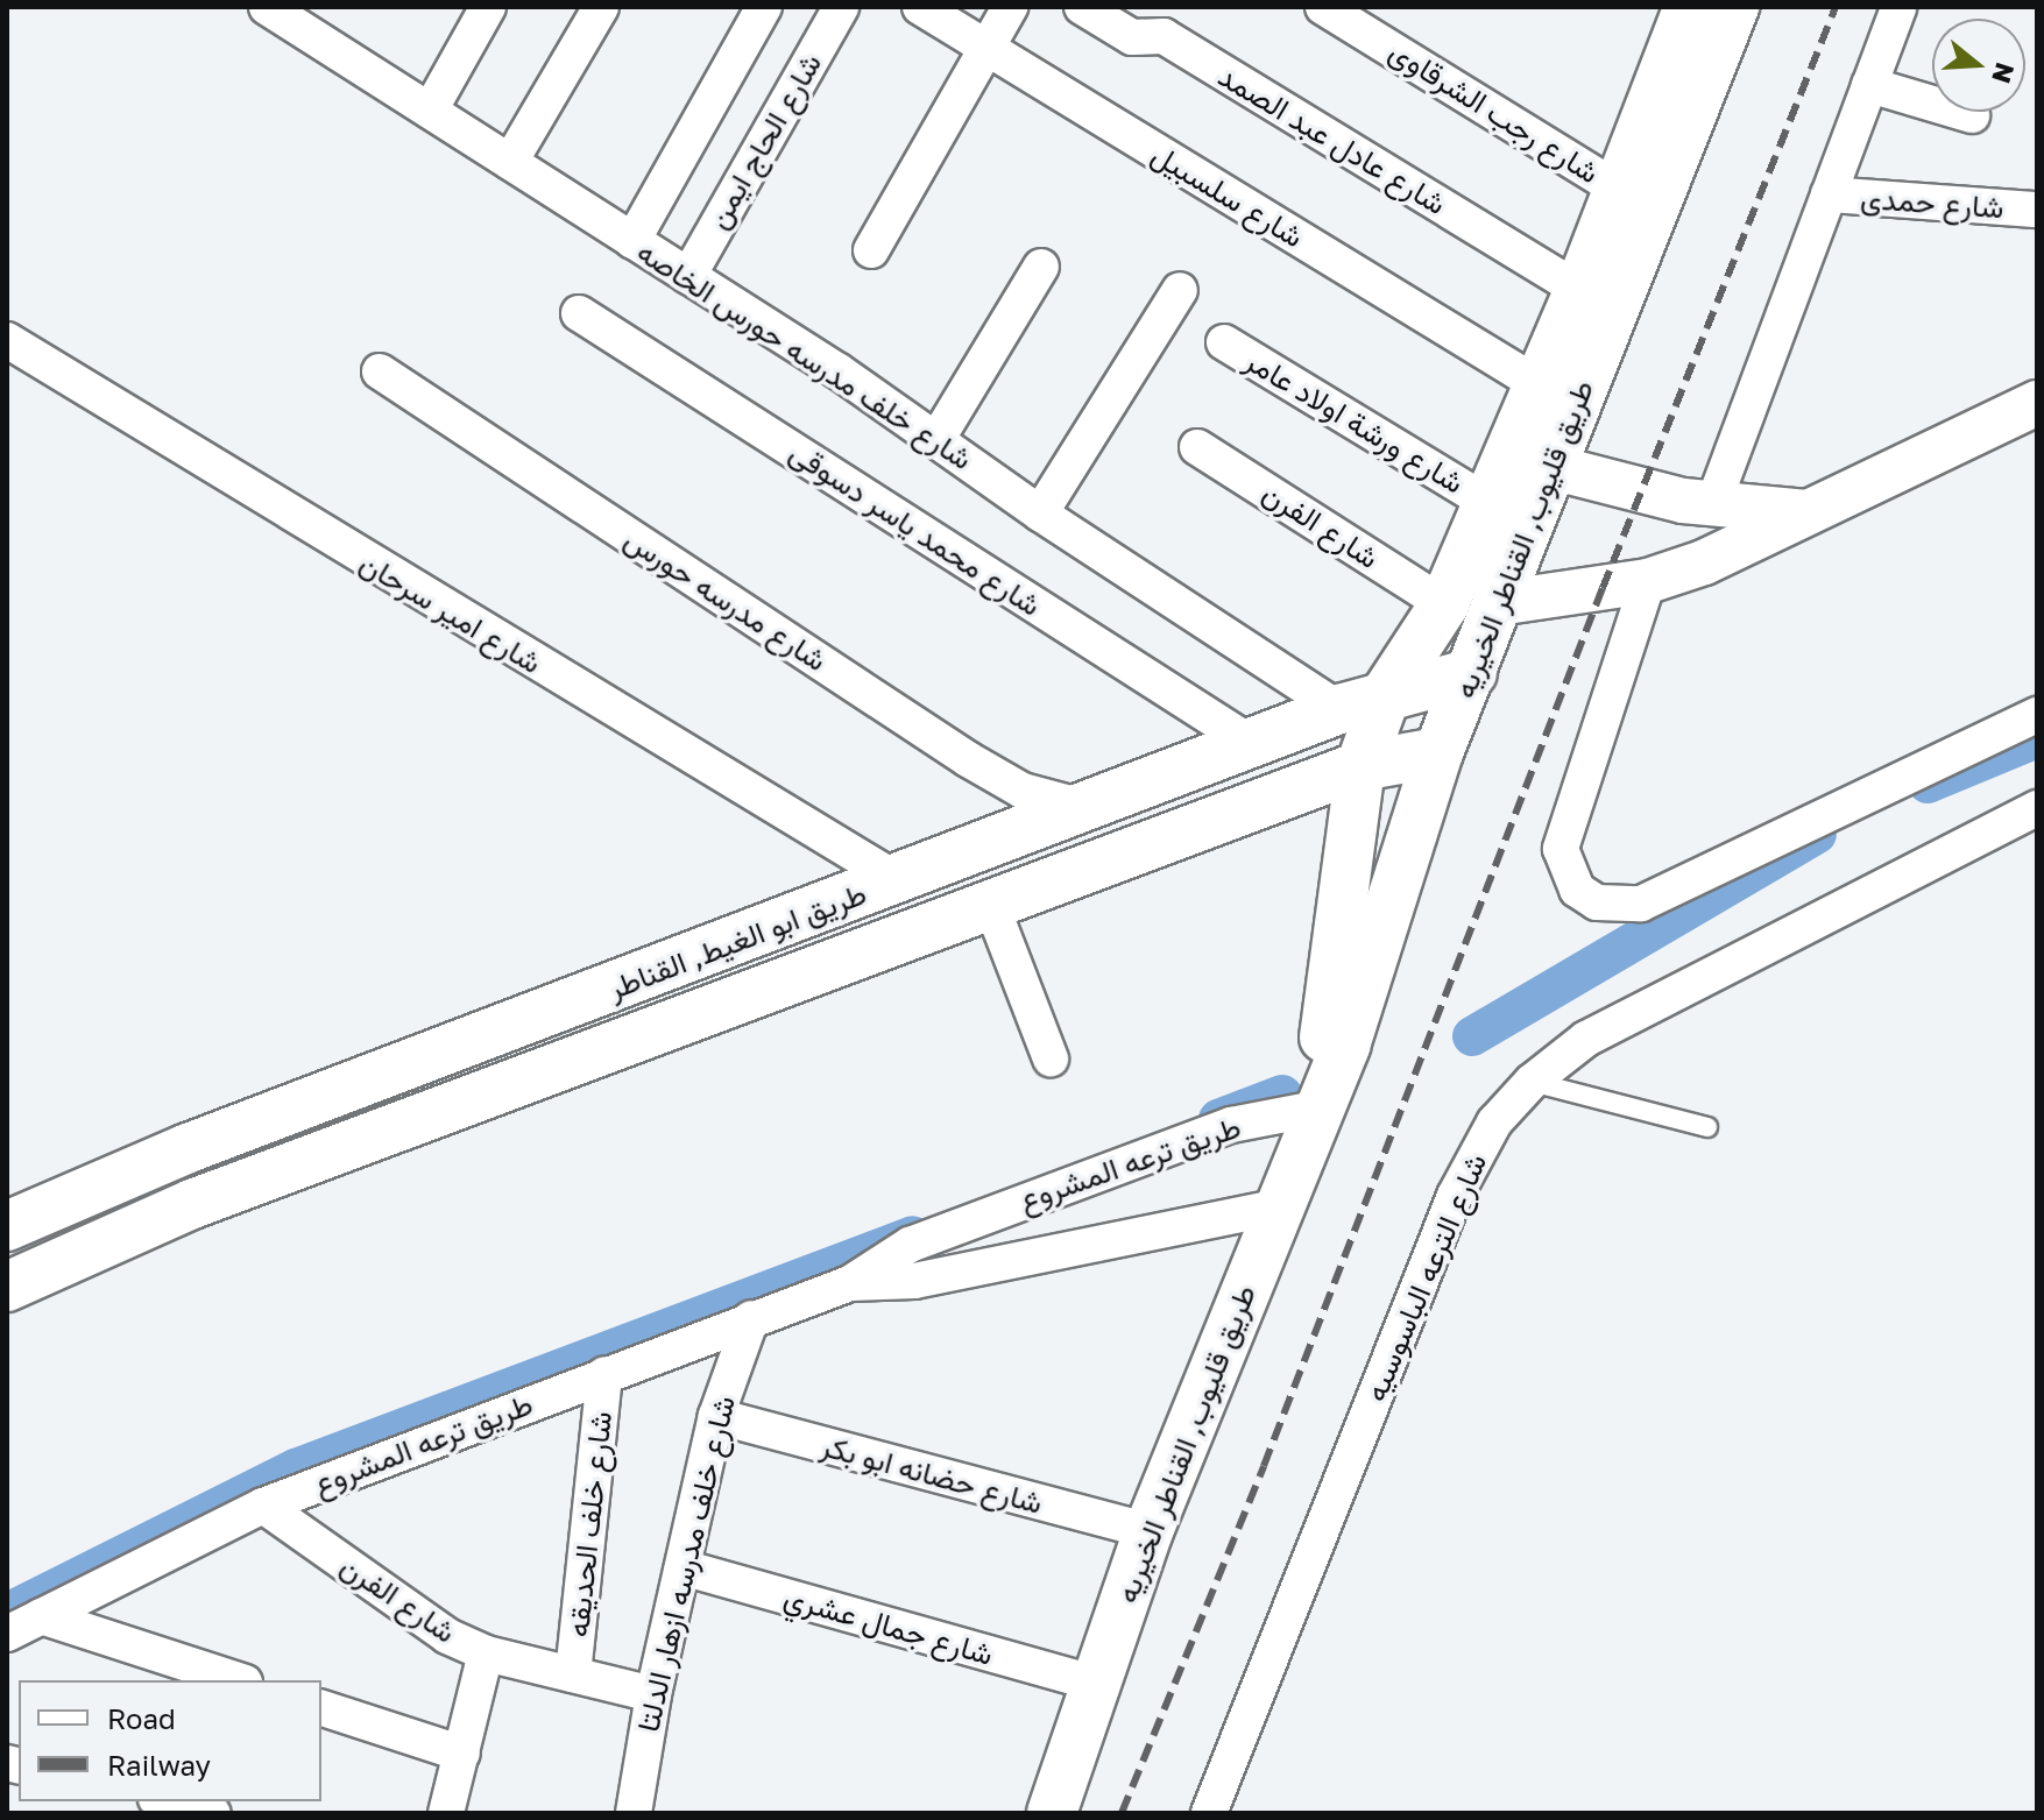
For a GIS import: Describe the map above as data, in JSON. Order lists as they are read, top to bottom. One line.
{"streets":{"main road":["طريق قليوب, القناطر الخيريه","طريق ابو الغيط, القناطر"],"street":["شارع رجب الشرقاوى","شارع عادل عبد الصمد","شارع الحاج ايمن","شارع سلسبيل","شارع حمدى","شارع خلف مدرسه حورس الخاصه","شارع ورشة اولاد عامر","شارع الفرن","شارع محمد ياسر دسوقى","شارع مدرسه حورس","شارع امير سرحان","طريق ترعه المشروع","شارع الترعه الباسوسيه","شارع حضانه ابو بكر","شارع خلف الحديقه","شارع خلف مدرسه ازهار الدلتا","شارع جمال عشري"]},"crossings":[["شارع رجب الشرقاوى","طريق قليوب, القناطر الخيريه"],["شارع عادل عبد الصمد","طريق قليوب, القناطر الخيريه"],["شارع الحاج ايمن","شارع خلف مدرسه حورس الخاصه"],["شارع سلسبيل","طريق قليوب, القناطر الخيريه"],["شارع خلف مدرسه حورس الخاصه","طريق ابو الغيط, القناطر"],["شارع ورشة اولاد عامر","طريق قليوب, القناطر الخيريه"],["شارع الفرن","طريق قليوب, القناطر الخيريه"],["شارع الفرن","طريق ترعه المشروع"],["شارع الفرن","شارع خلف الحديقه"],["شارع الفرن","شارع خلف مدرسه ازهار الدلتا"],["شارع محمد ياسر دسوقى","طريق ابو الغيط, القناطر"],["طريق قليوب, القناطر الخيريه","طريق ابو الغيط, القناطر"],["طريق قليوب, القناطر الخيريه","طريق ترعه المشروع"],["طريق قليوب, القناطر الخيريه","شارع حضانه ابو بكر"],["طريق قليوب, القناطر الخيريه","شارع جمال عشري"],["شارع مدرسه حورس","طريق ابو الغيط, القناطر"],["شارع امير سرحان","طريق ابو الغيط, القناطر"],["طريق ترعه المشروع","شارع خلف الحديقه"],["طريق ترعه المشروع","شارع خلف مدرسه ازهار الدلتا"],["شارع حضانه ابو بكر","شارع خلف مدرسه ازهار الدلتا"],["شارع خلف مدرسه ازهار الدلتا","شارع جمال عشري"]],"legend":["Road","Railway"],"north":"right"}
